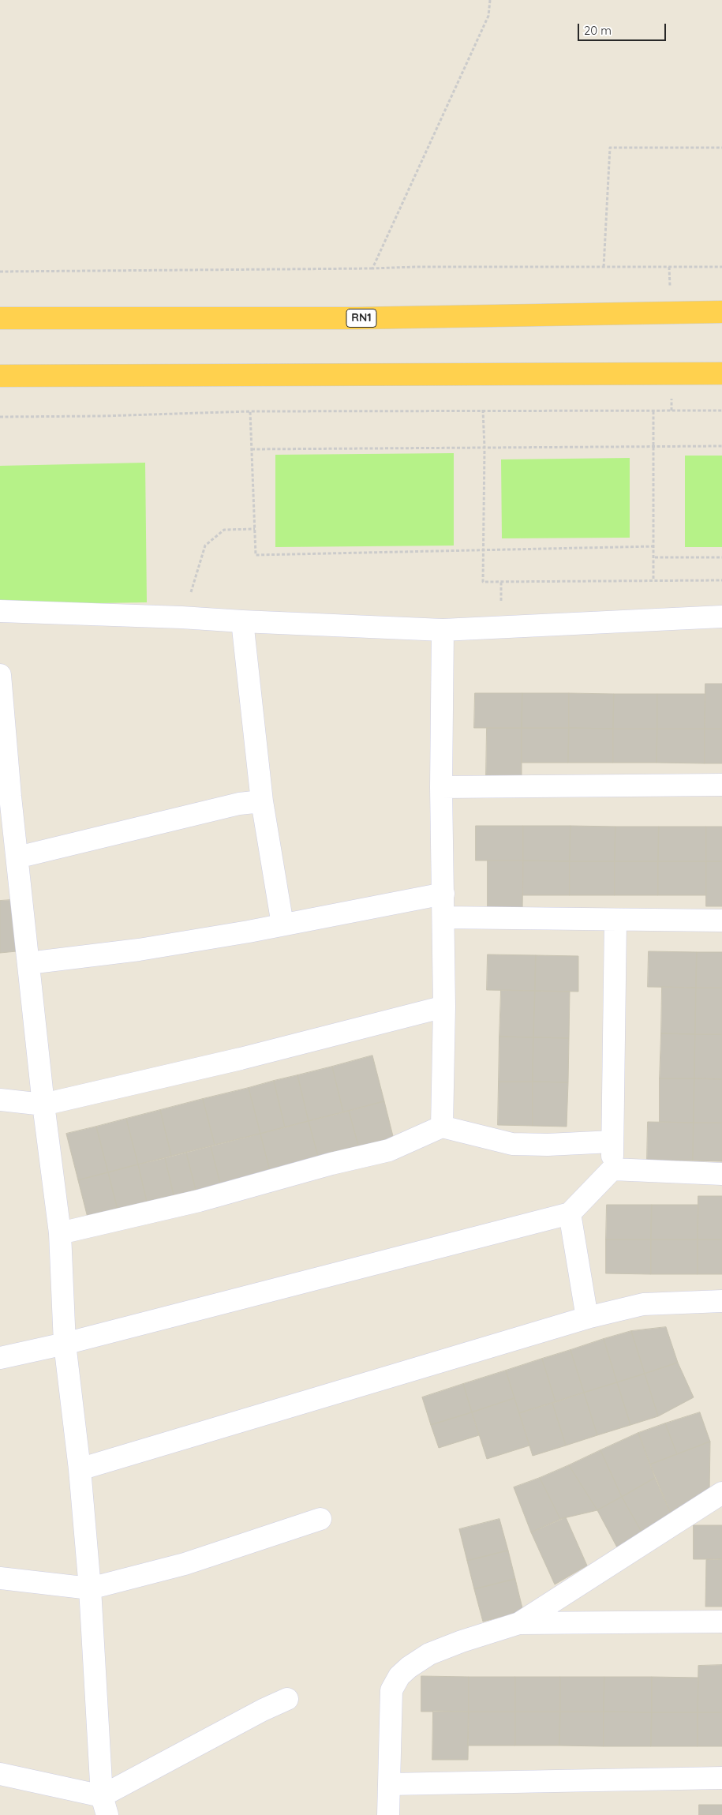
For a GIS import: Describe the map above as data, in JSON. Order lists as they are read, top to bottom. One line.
{"streets":{"highway":["RN1"]},"scale_bar":"20 m"}
